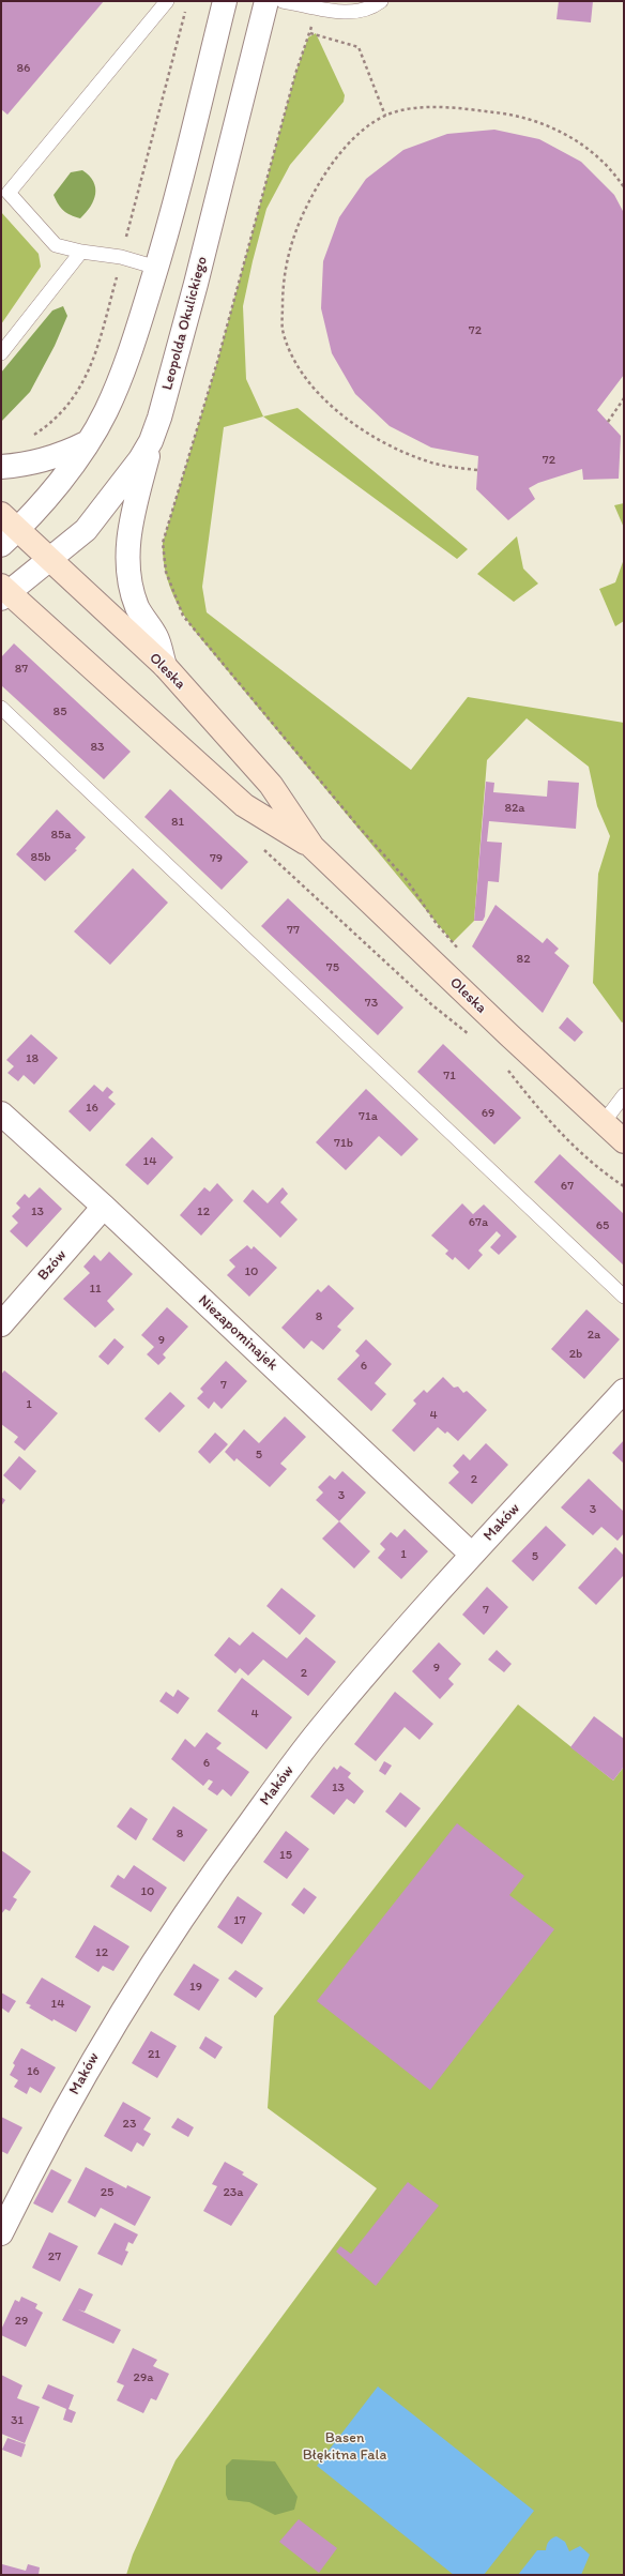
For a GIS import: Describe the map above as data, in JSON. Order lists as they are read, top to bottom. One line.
{"streets":{"main road":["Oleska"],"street":["Leopolda Okulickiego","Bzów","Niezapominajek","Maków"]},"crossings":[["Leopolda Okulickiego","Oleska"],["Bzów","Niezapominajek"],["Niezapominajek","Maków"]],"parks":["Basen Błękitna Fala"],"house_numbers":["86","72","72","87","85","83","82a","81","85a","85b","79","77","82","75","73","18","71","16","69","71a","71b","14","67","13","12","67a","65","10","11","8","2a","9","2b","6","7","1","4","5","2","3","3","1","5","7","9","2","4","6","13","8","15","10","17","12","19","14","21","16","23","25","23a","27","29","29a","31"]}
